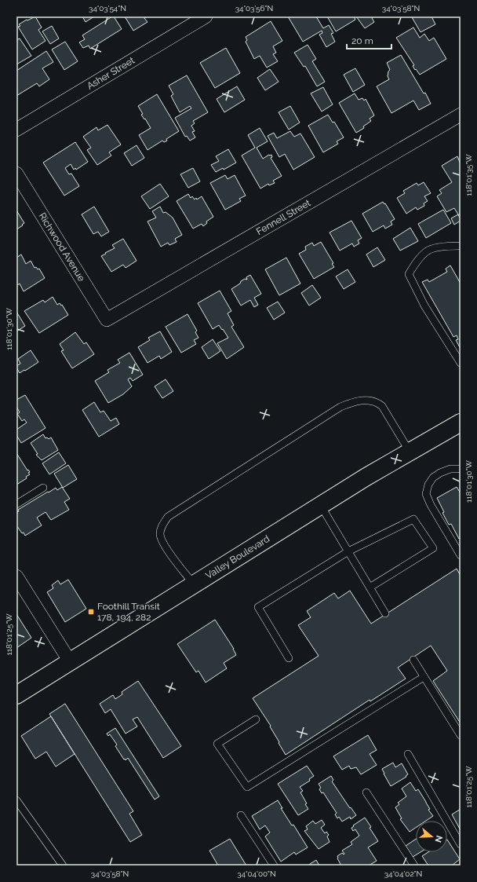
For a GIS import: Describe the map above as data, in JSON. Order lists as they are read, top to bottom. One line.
{"streets":{"main road":["Valley Boulevard"],"street":["Asher Street","Fennell Street","Richwood Avenue"]},"crossings":[["Fennell Street","Richwood Avenue"]],"places":{"transit":["Foothill Transit 178, 194, 282"]},"scale_bar":"20 m","north":"right","coordinates":["34°03'54\"N","34°03'56\"N","34°03'58\"N","118°01'35\"W","118°01'30\"W","118°01'25\"W","34°04'00\"N","34°04'02\"N"]}
